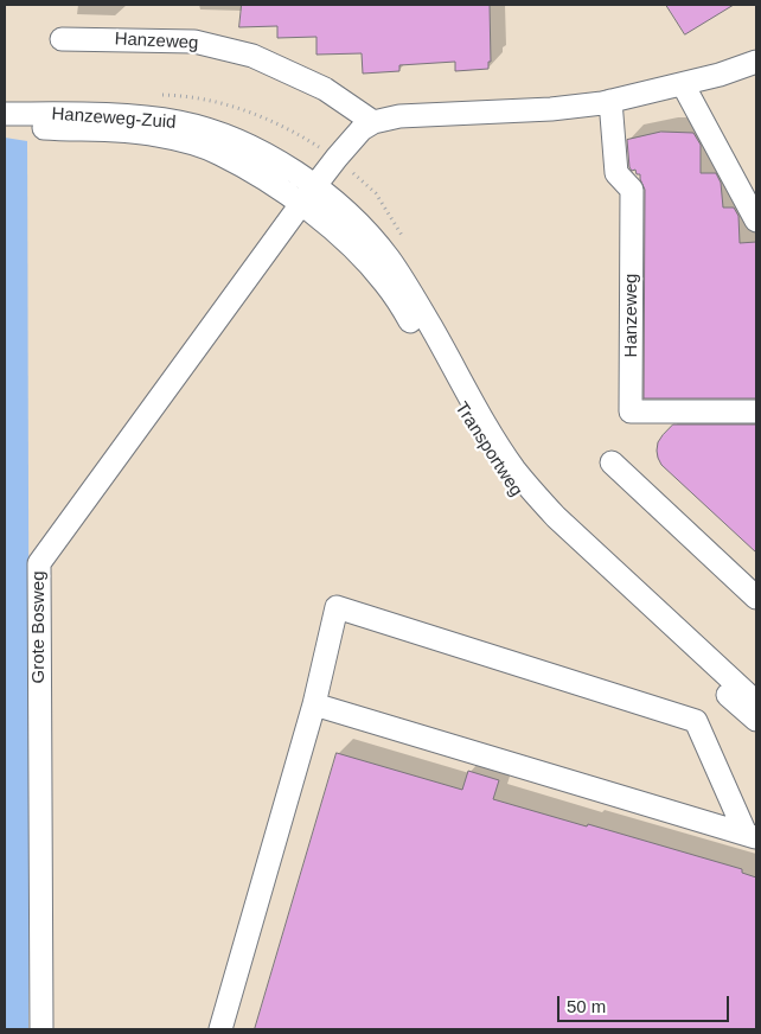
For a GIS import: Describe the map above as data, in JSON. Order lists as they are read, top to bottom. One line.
{"streets":{"street":["Hanzeweg","Hanzeweg-Zuid","Transportweg","Grote Bosweg"]},"crossings":[["Hanzeweg-Zuid","Transportweg"],["Hanzeweg-Zuid","Grote Bosweg"],["Transportweg","Grote Bosweg"]],"scale_bar":"50 m"}
